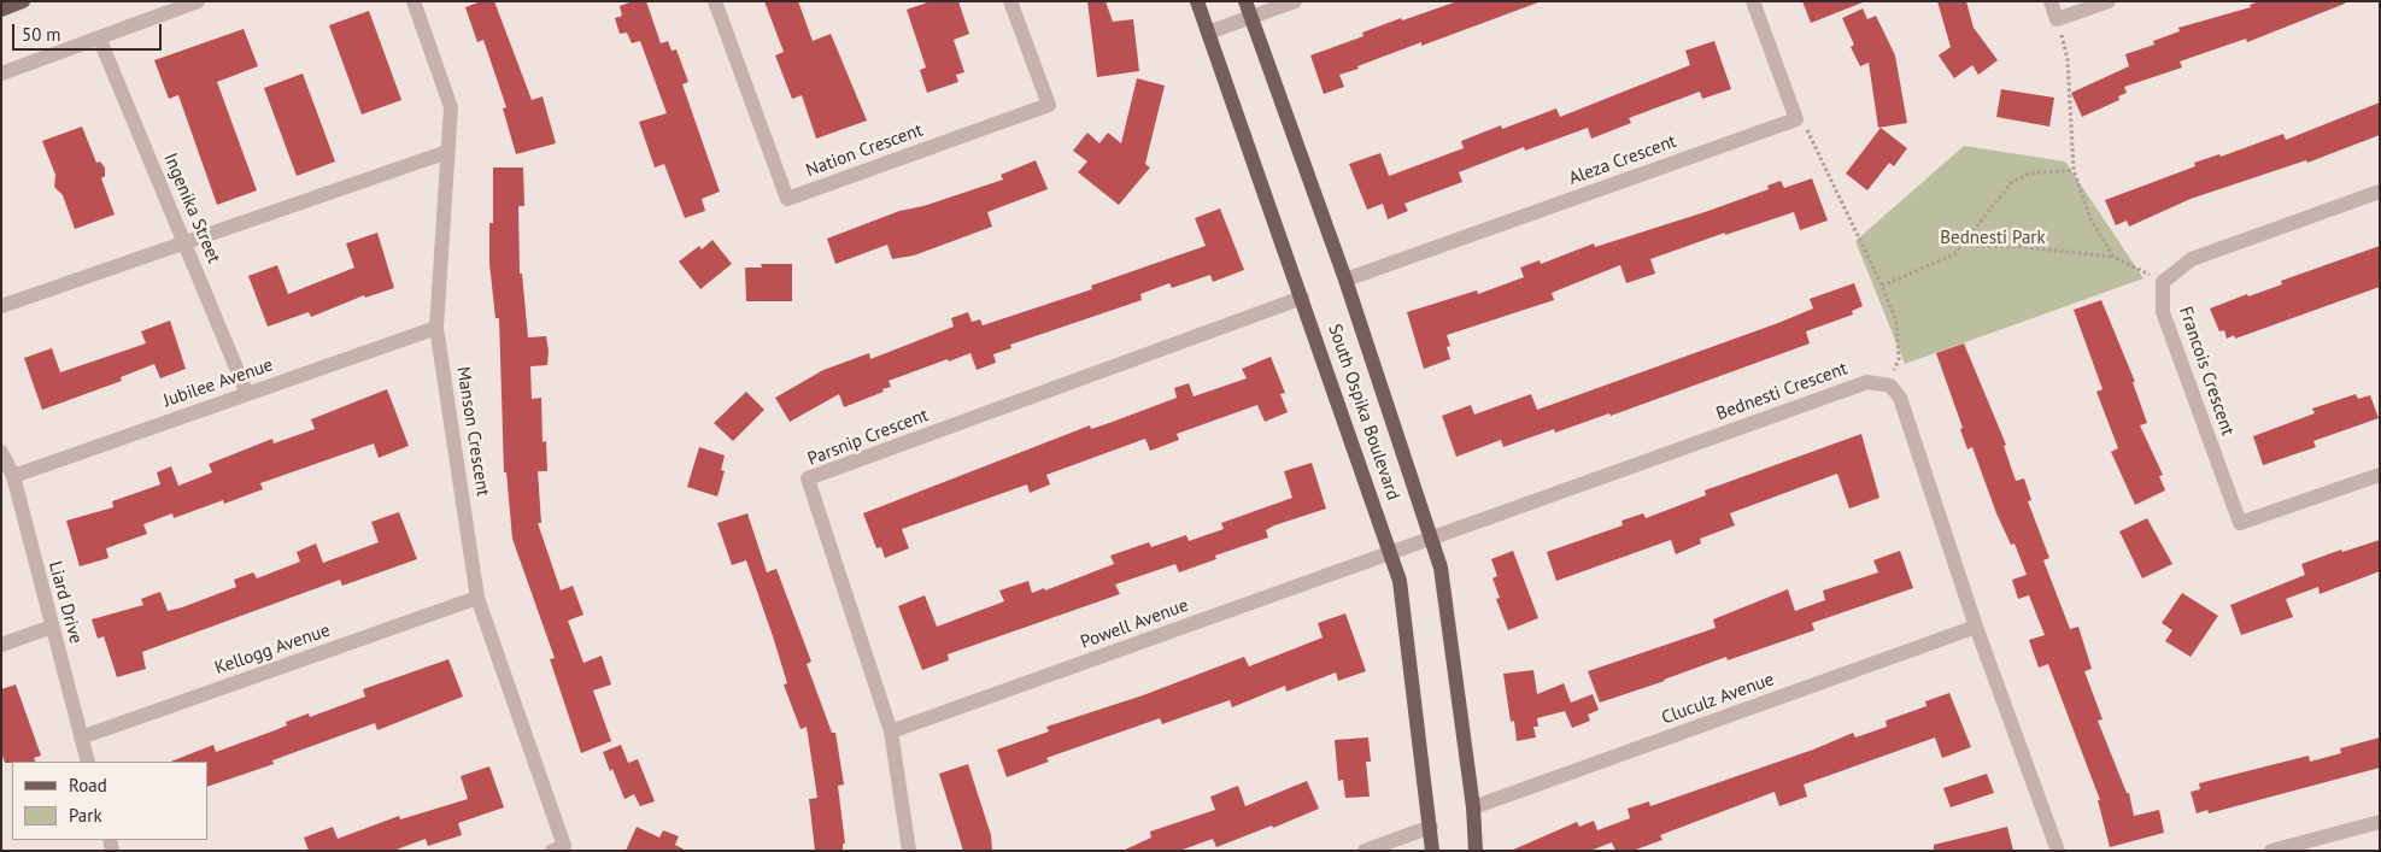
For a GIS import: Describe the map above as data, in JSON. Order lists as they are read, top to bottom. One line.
{"streets":{"main road":["South Ospika Boulevard"],"street":["Nation Crescent","Aleza Crescent","Ingenika Street","Francois Crescent","Jubilee Avenue","Bednesti Crescent","Manson Crescent","Parsnip Crescent","Liard Drive","Powell Avenue","Kellogg Avenue","Cluculz Avenue"]},"crossings":[["Aleza Crescent","South Ospika Boulevard"],["Ingenika Street","Jubilee Avenue"],["Jubilee Avenue","Manson Crescent"],["Jubilee Avenue","Liard Drive"],["Bednesti Crescent","South Ospika Boulevard"],["Bednesti Crescent","Powell Avenue"],["South Ospika Boulevard","Parsnip Crescent"],["South Ospika Boulevard","Powell Avenue"],["South Ospika Boulevard","Cluculz Avenue"],["Manson Crescent","Kellogg Avenue"],["Parsnip Crescent","Powell Avenue"],["Liard Drive","Kellogg Avenue"]],"parks":["Bednesti Park"],"legend":["Road","Park"],"scale_bar":"50 m"}
